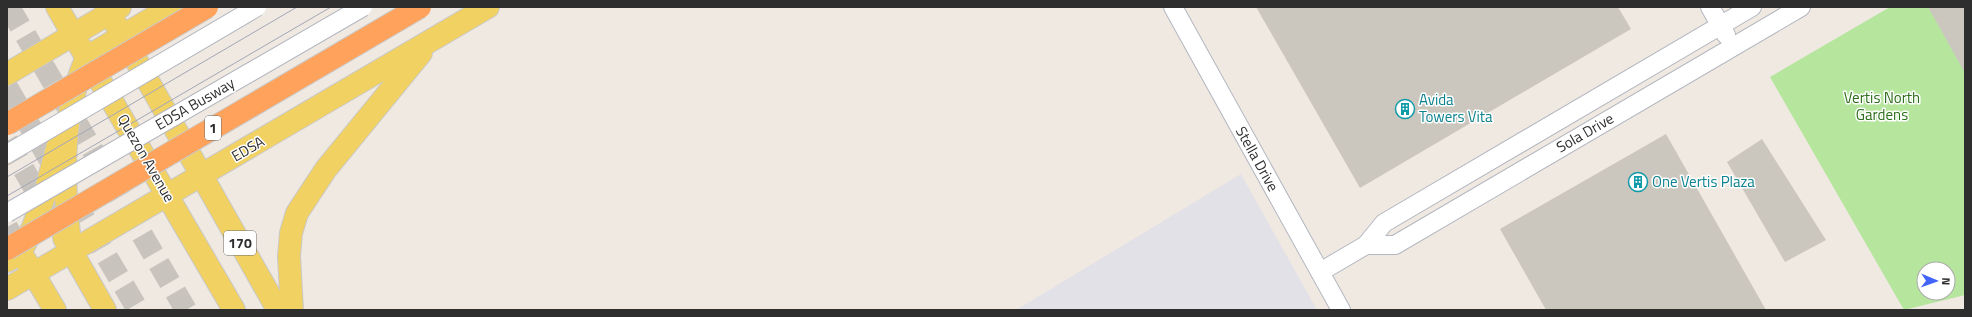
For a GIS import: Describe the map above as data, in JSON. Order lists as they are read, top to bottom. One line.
{"streets":{"highway":["1"],"main road":["EDSA","Quezon Avenue","170"],"lane":["EDSA Busway","Sola Drive","Stella Drive"]},"crossings":[["Sola Drive","Stella Drive"],["EDSA","Quezon Avenue"],["EDSA","170"]],"parks":["Vertis North Gardens"],"places":{"building":["Avida Towers Vita","One Vertis Plaza"]},"north":"right"}
